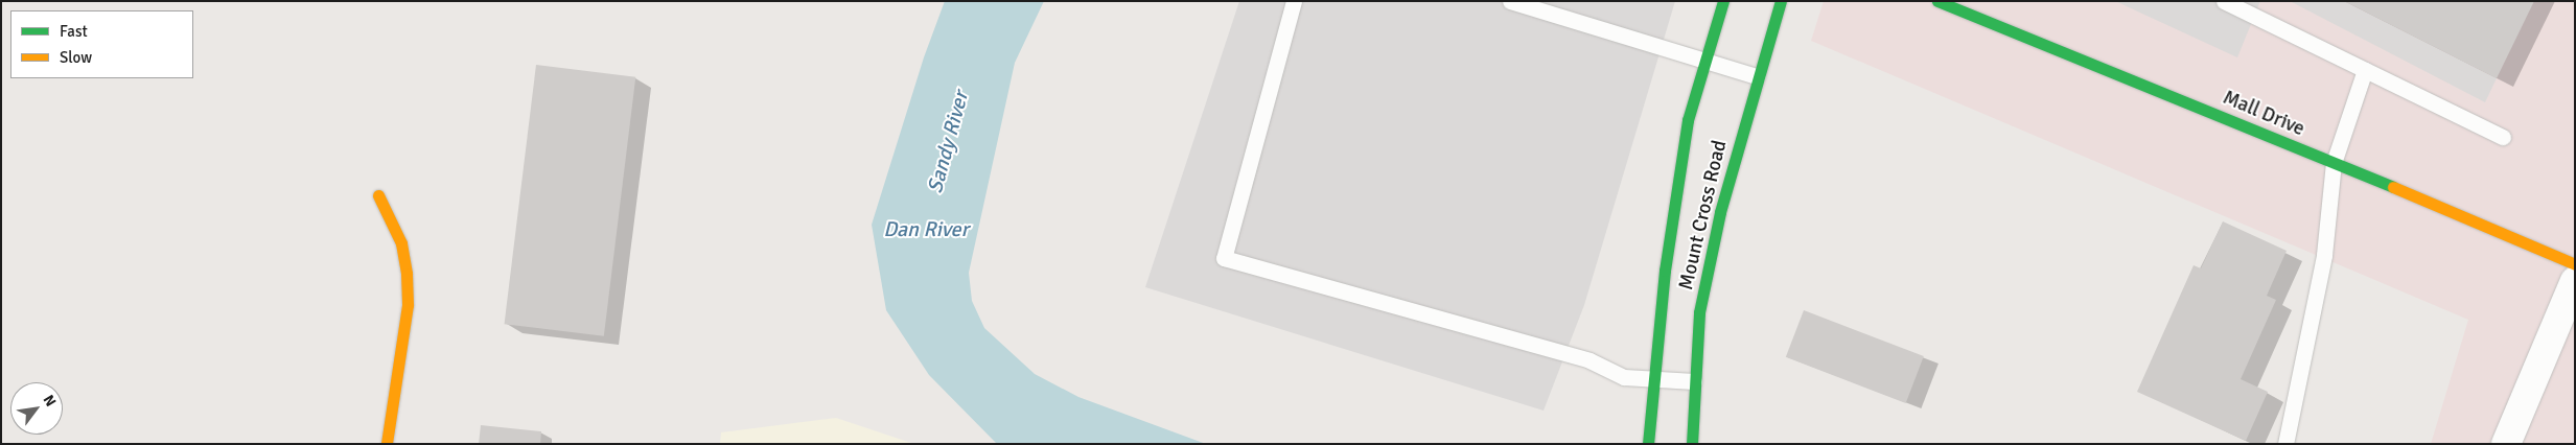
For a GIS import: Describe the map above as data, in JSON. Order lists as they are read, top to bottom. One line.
{"streets":{"street":["Mall Drive","Mount Cross Road"]},"water":["Sandy River","Dan River"],"legend":["Fast","Slow"],"north":"top right"}
